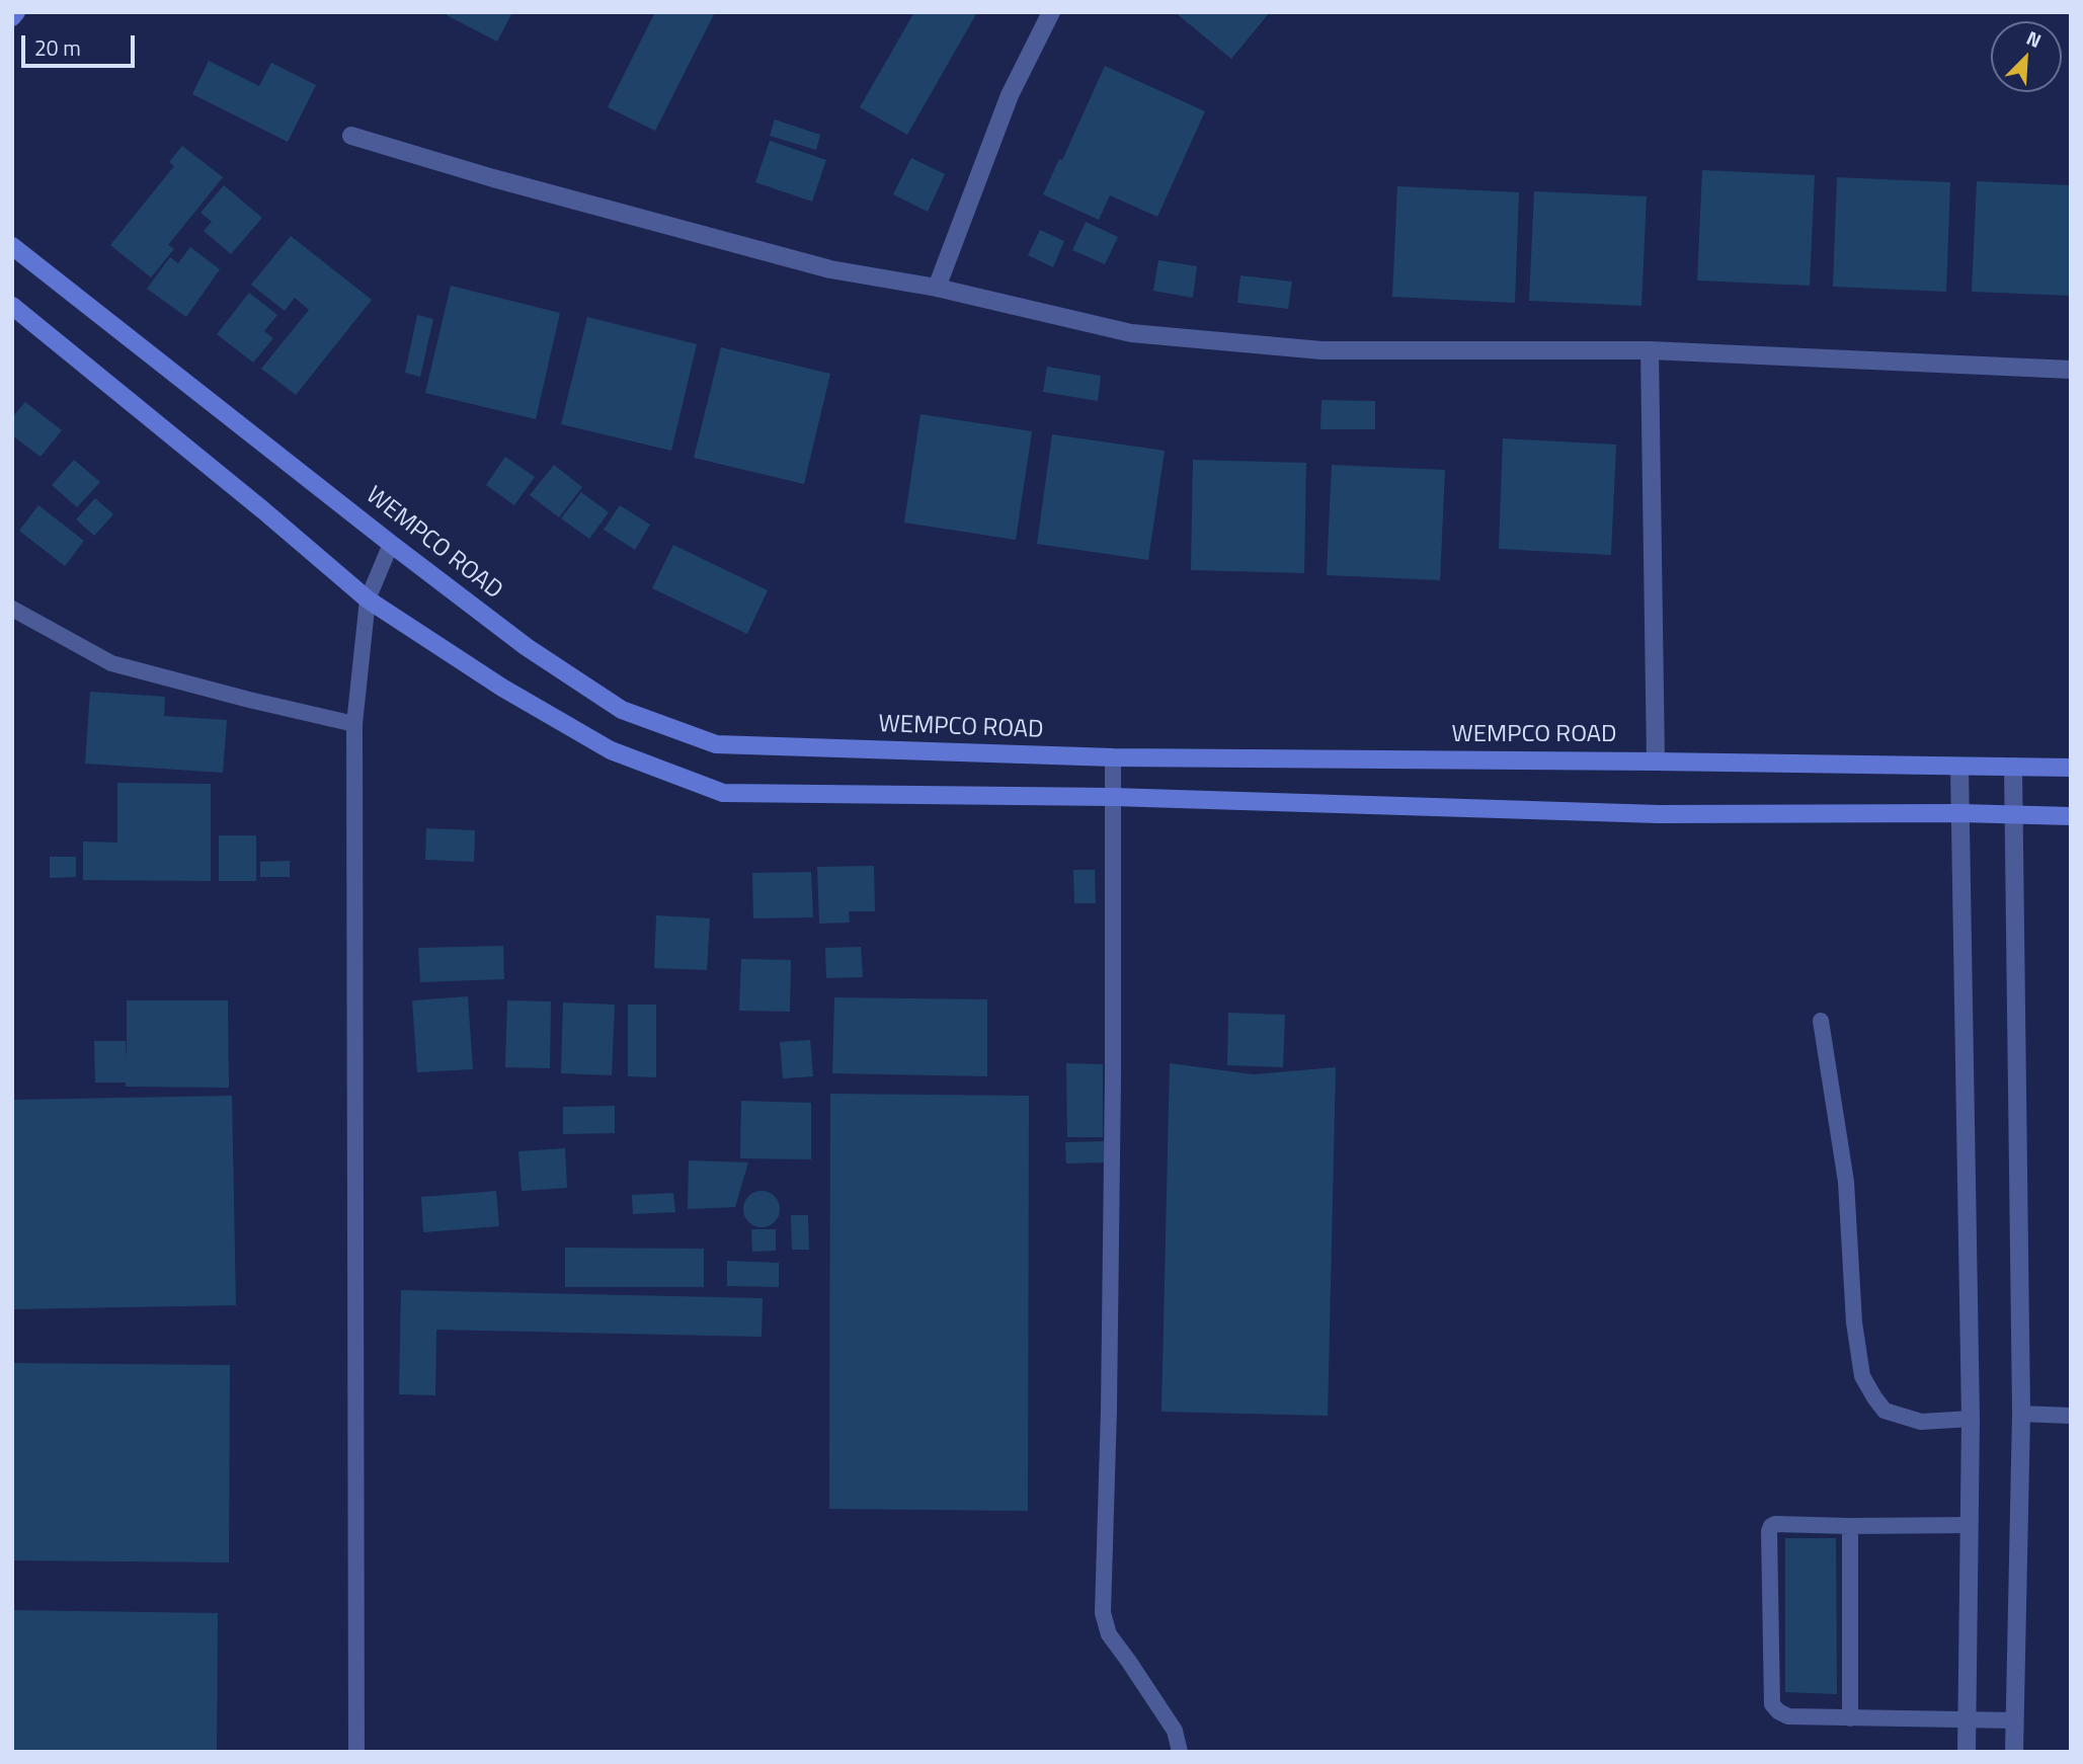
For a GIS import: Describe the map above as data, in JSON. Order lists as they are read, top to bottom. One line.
{"streets":{"street":["WEMPCO ROAD"]},"scale_bar":"20 m","north":"top right"}
